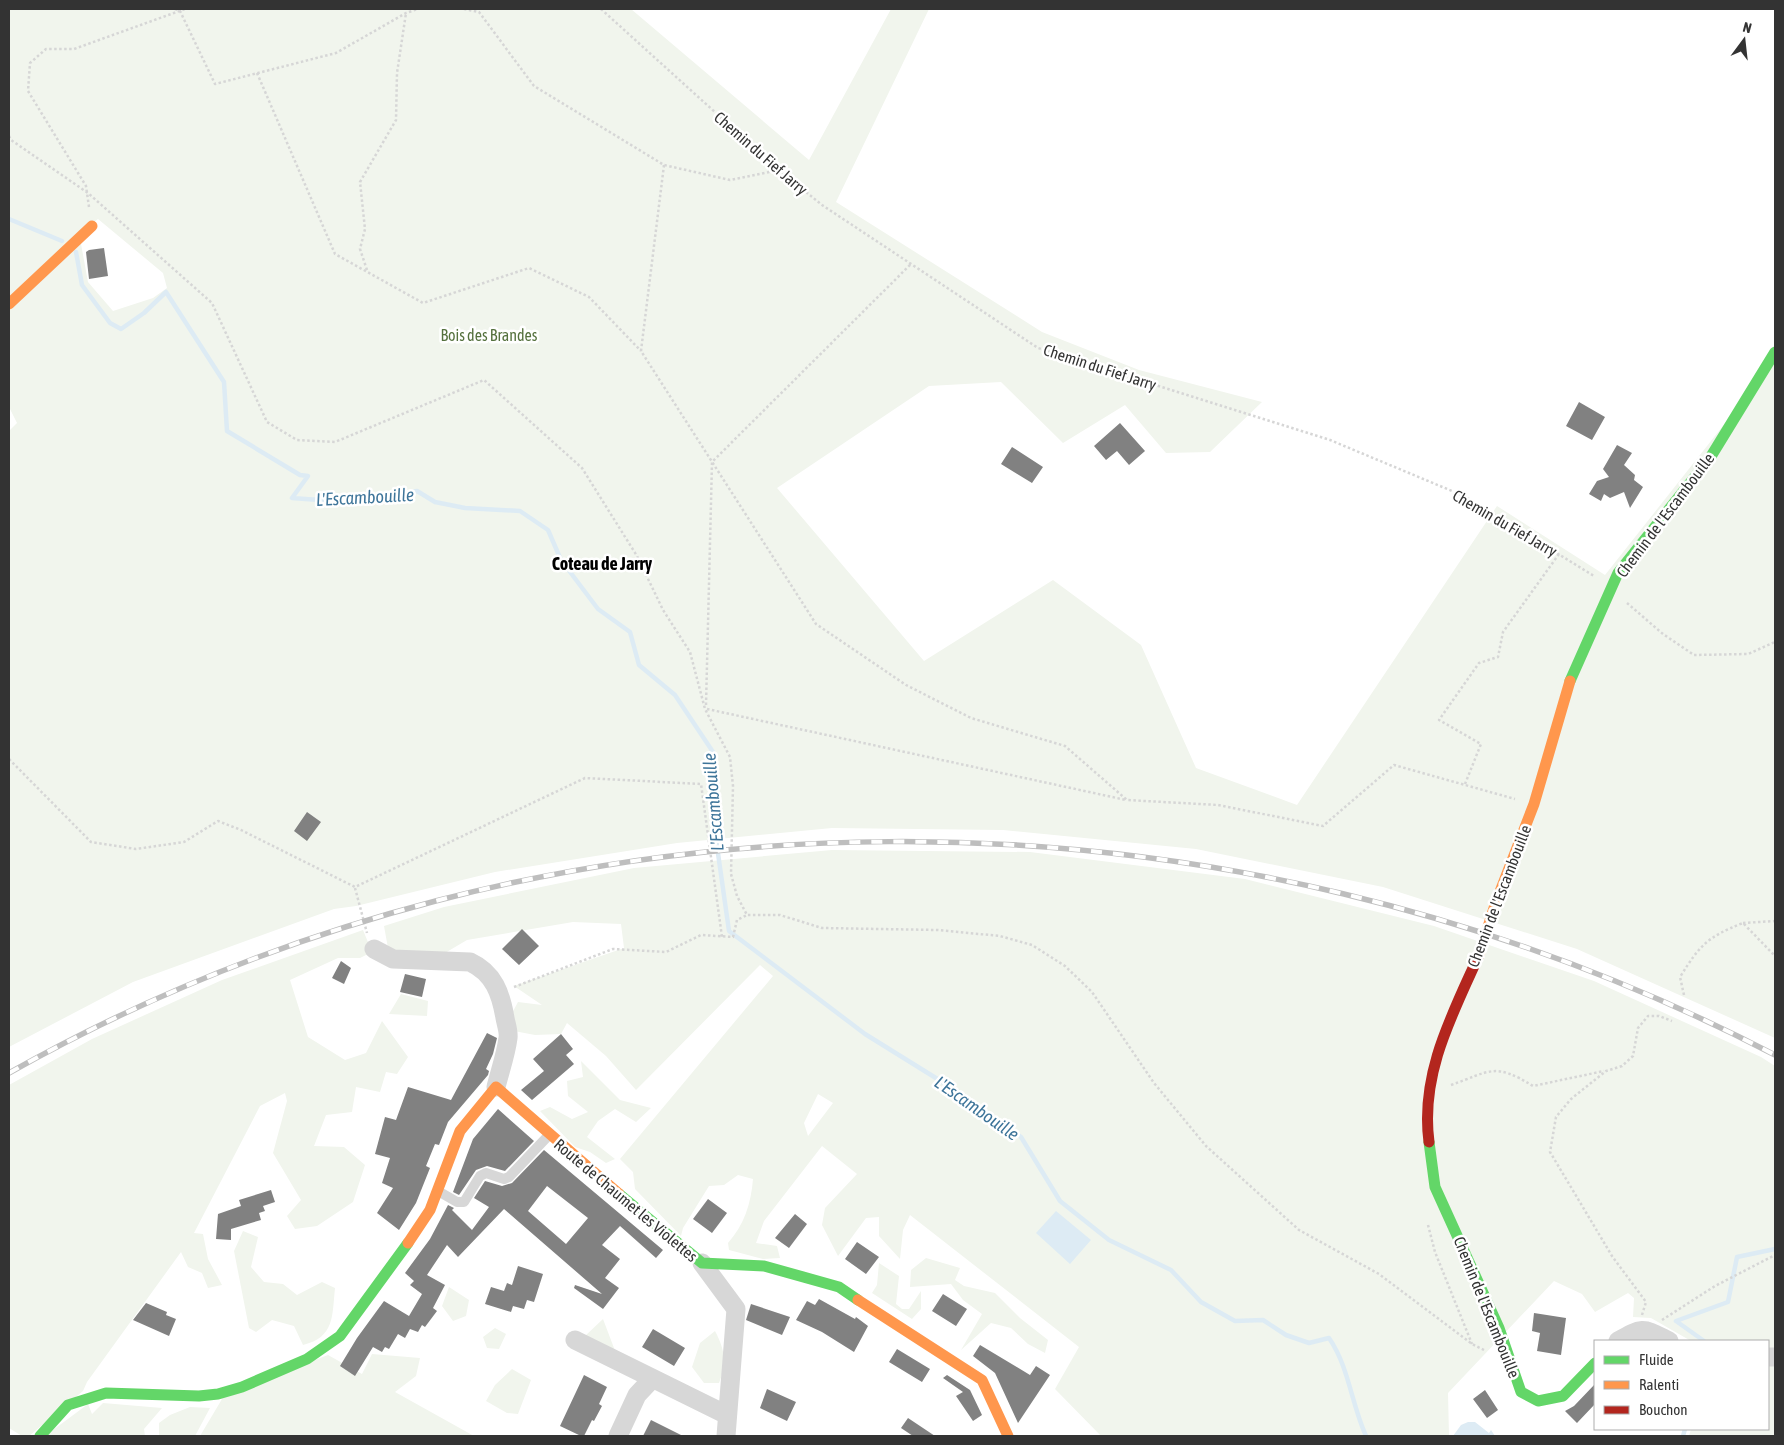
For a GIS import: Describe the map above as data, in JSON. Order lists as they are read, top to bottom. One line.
{"streets":{"street":["Chemin de l'Escambouille","Route de Chaumet les Violettes"],"path":["Chemin du Fief Jarry"]},"crossings":[["Chemin du Fief Jarry","Chemin de l'Escambouille"]],"districts":["Coteau de Jarry"],"water":["L'Escambouille"],"parks":["Bois des Brandes"],"legend":["Fluide","Ralenti","Bouchon"],"north":"top"}
